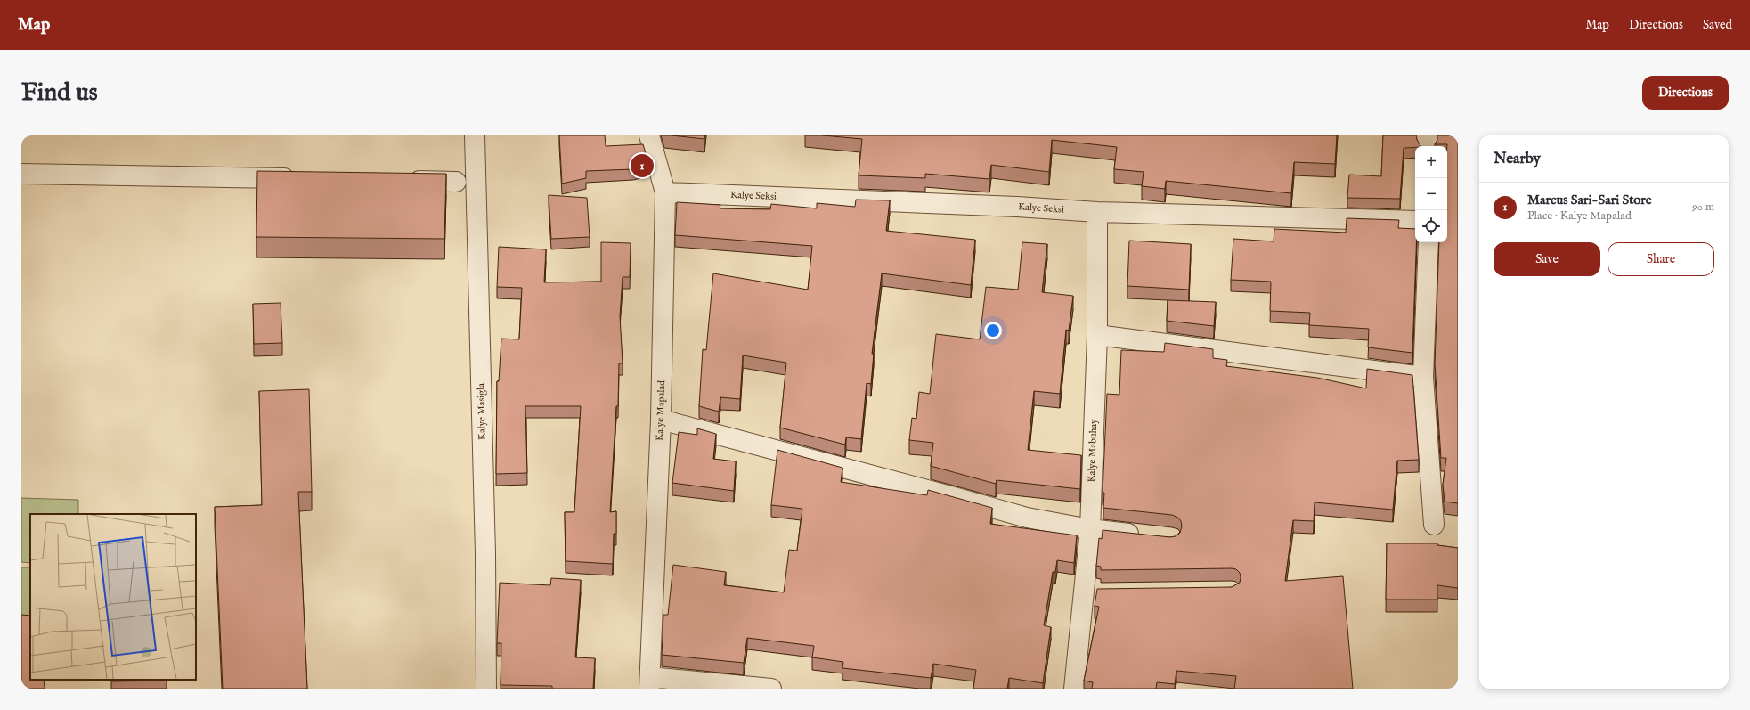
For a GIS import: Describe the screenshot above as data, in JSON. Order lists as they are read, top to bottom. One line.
{"streets":{"street":["Kalye Seksi","Kalye Mapalad","Kalye Masigla","Kalye Mabuhay"]},"crossings":[["Kalye Seksi","Kalye Mapalad"],["Kalye Seksi","Kalye Mabuhay"]],"page":{"header":"Map","nav":["Map","Directions","Saved"],"buttons":["Directions",["Save","Share"]],"title":"Find us","heading":"Nearby","map_buttons":["+","−"],"pins":"1","list":[{"mark":"1","name":"Marcus Sari-Sari Store","note":"Place · Kalye Mapalad","value":"90 m"}]}}
